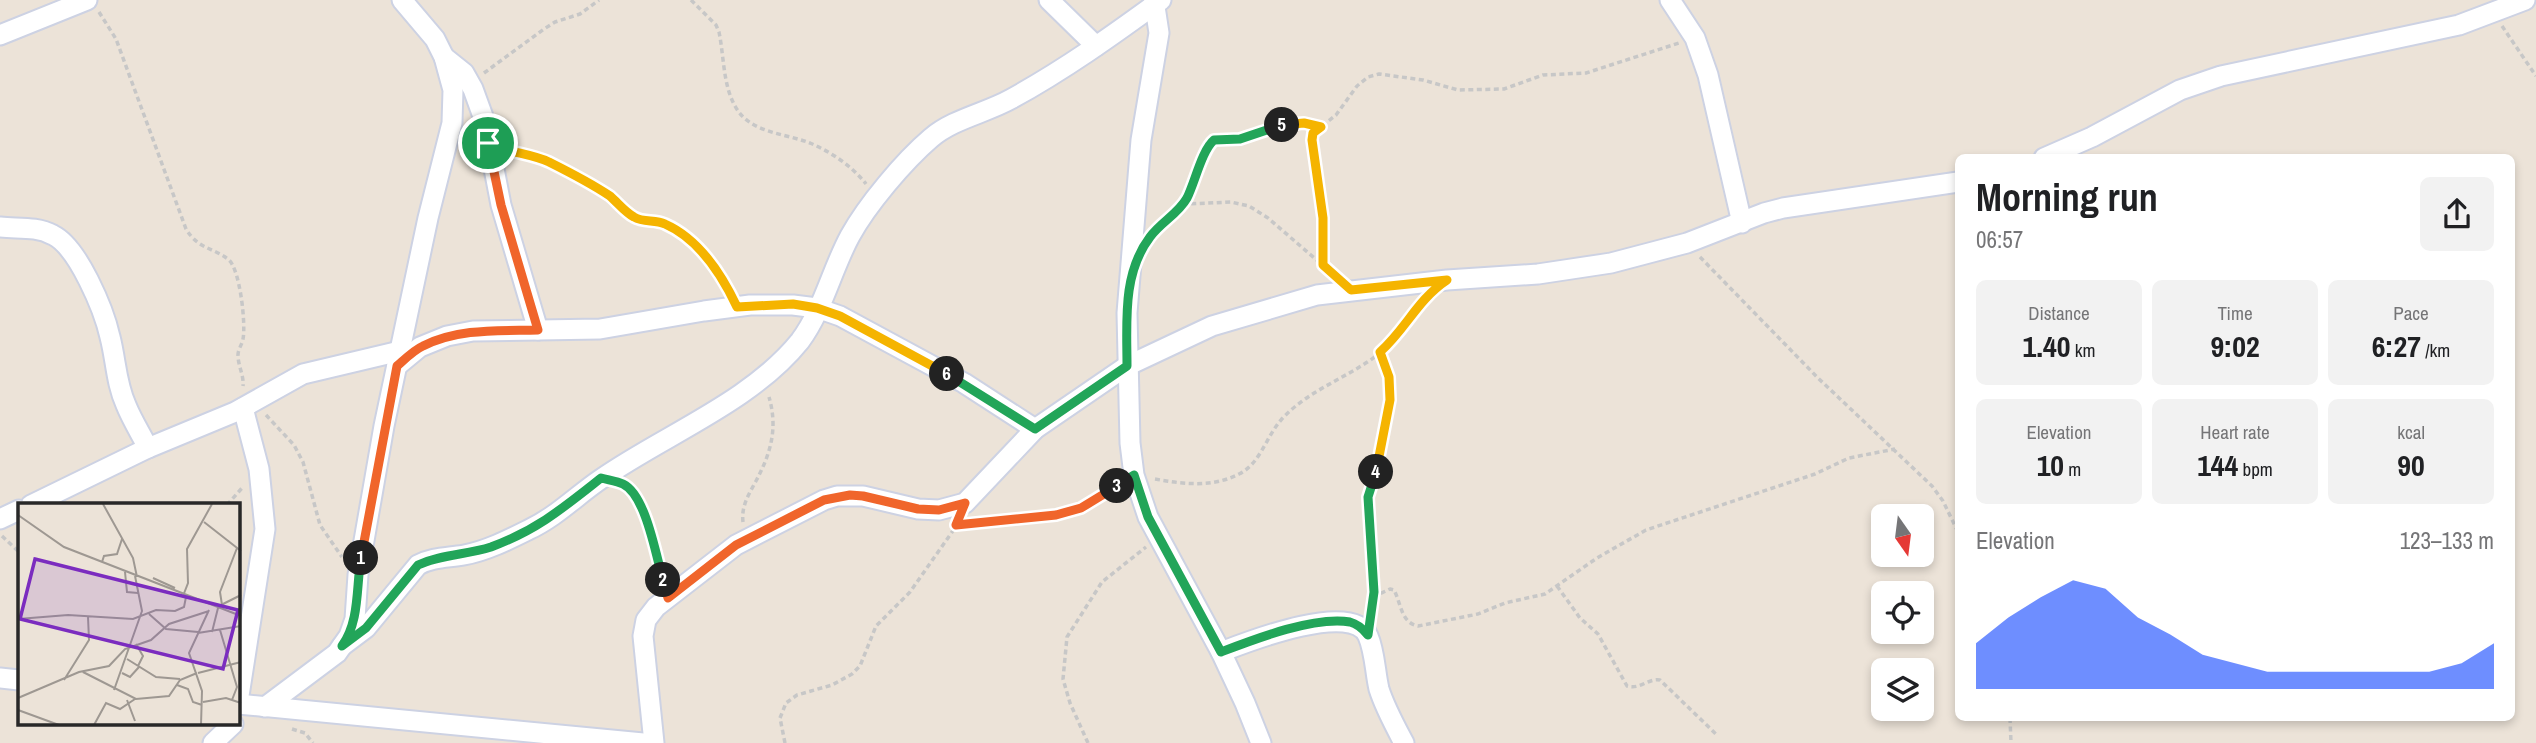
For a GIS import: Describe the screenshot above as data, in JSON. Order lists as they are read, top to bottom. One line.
{"north":"bottom","page":{"pins":["5","6","4","3","1","2"],"heading":["Morning run","06:57"],"stats":[["Distance","1.40 km"],["Time","9:02"],["Pace","6:27 /km"],["Elevation","10 m"],["Heart rate","144 bpm"],["kcal","90"]],"chart":["Elevation","123–133 m"]}}
